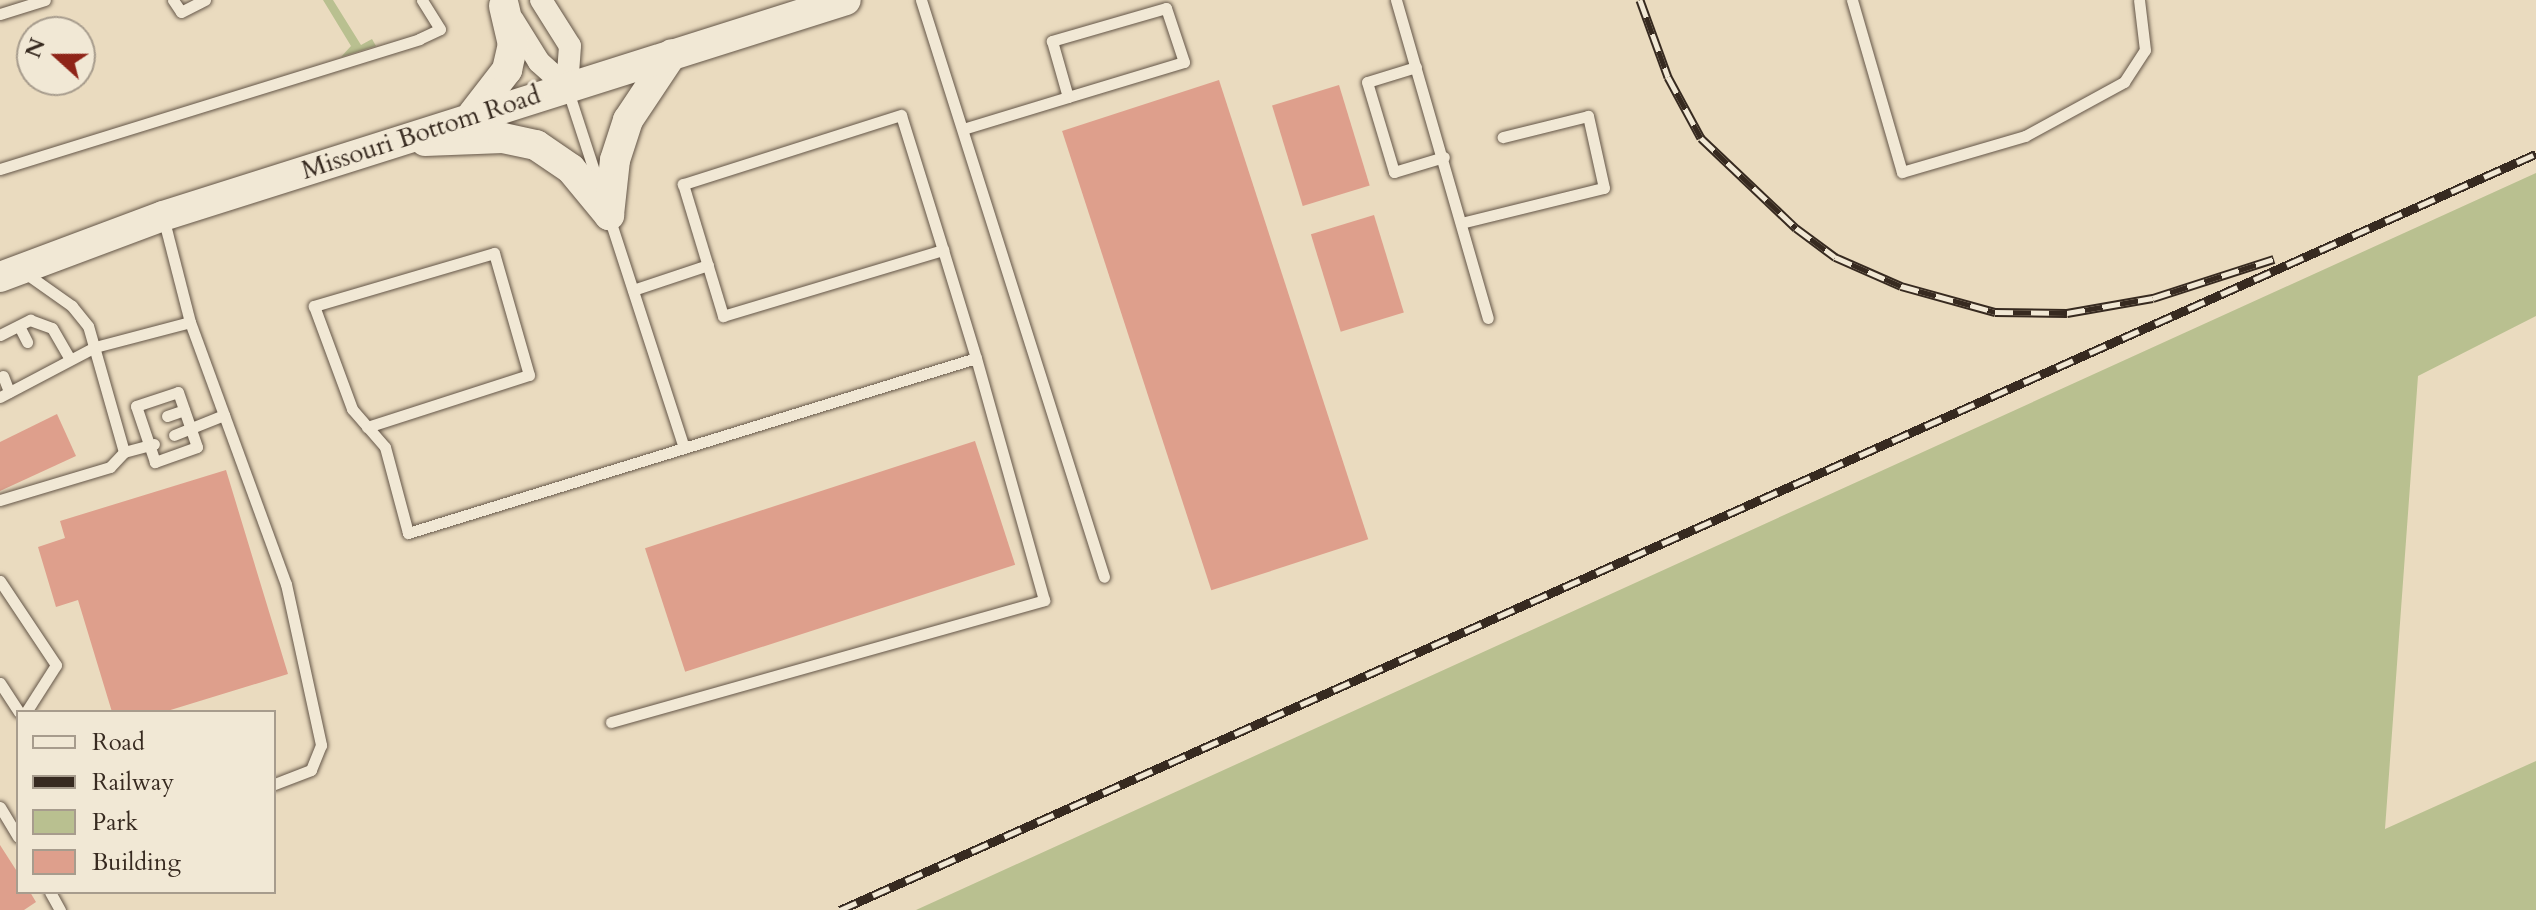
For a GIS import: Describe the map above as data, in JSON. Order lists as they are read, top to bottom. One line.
{"streets":{"street":["Missouri Bottom Road"]},"legend":["Road","Railway","Park","Building"],"north":"left"}
